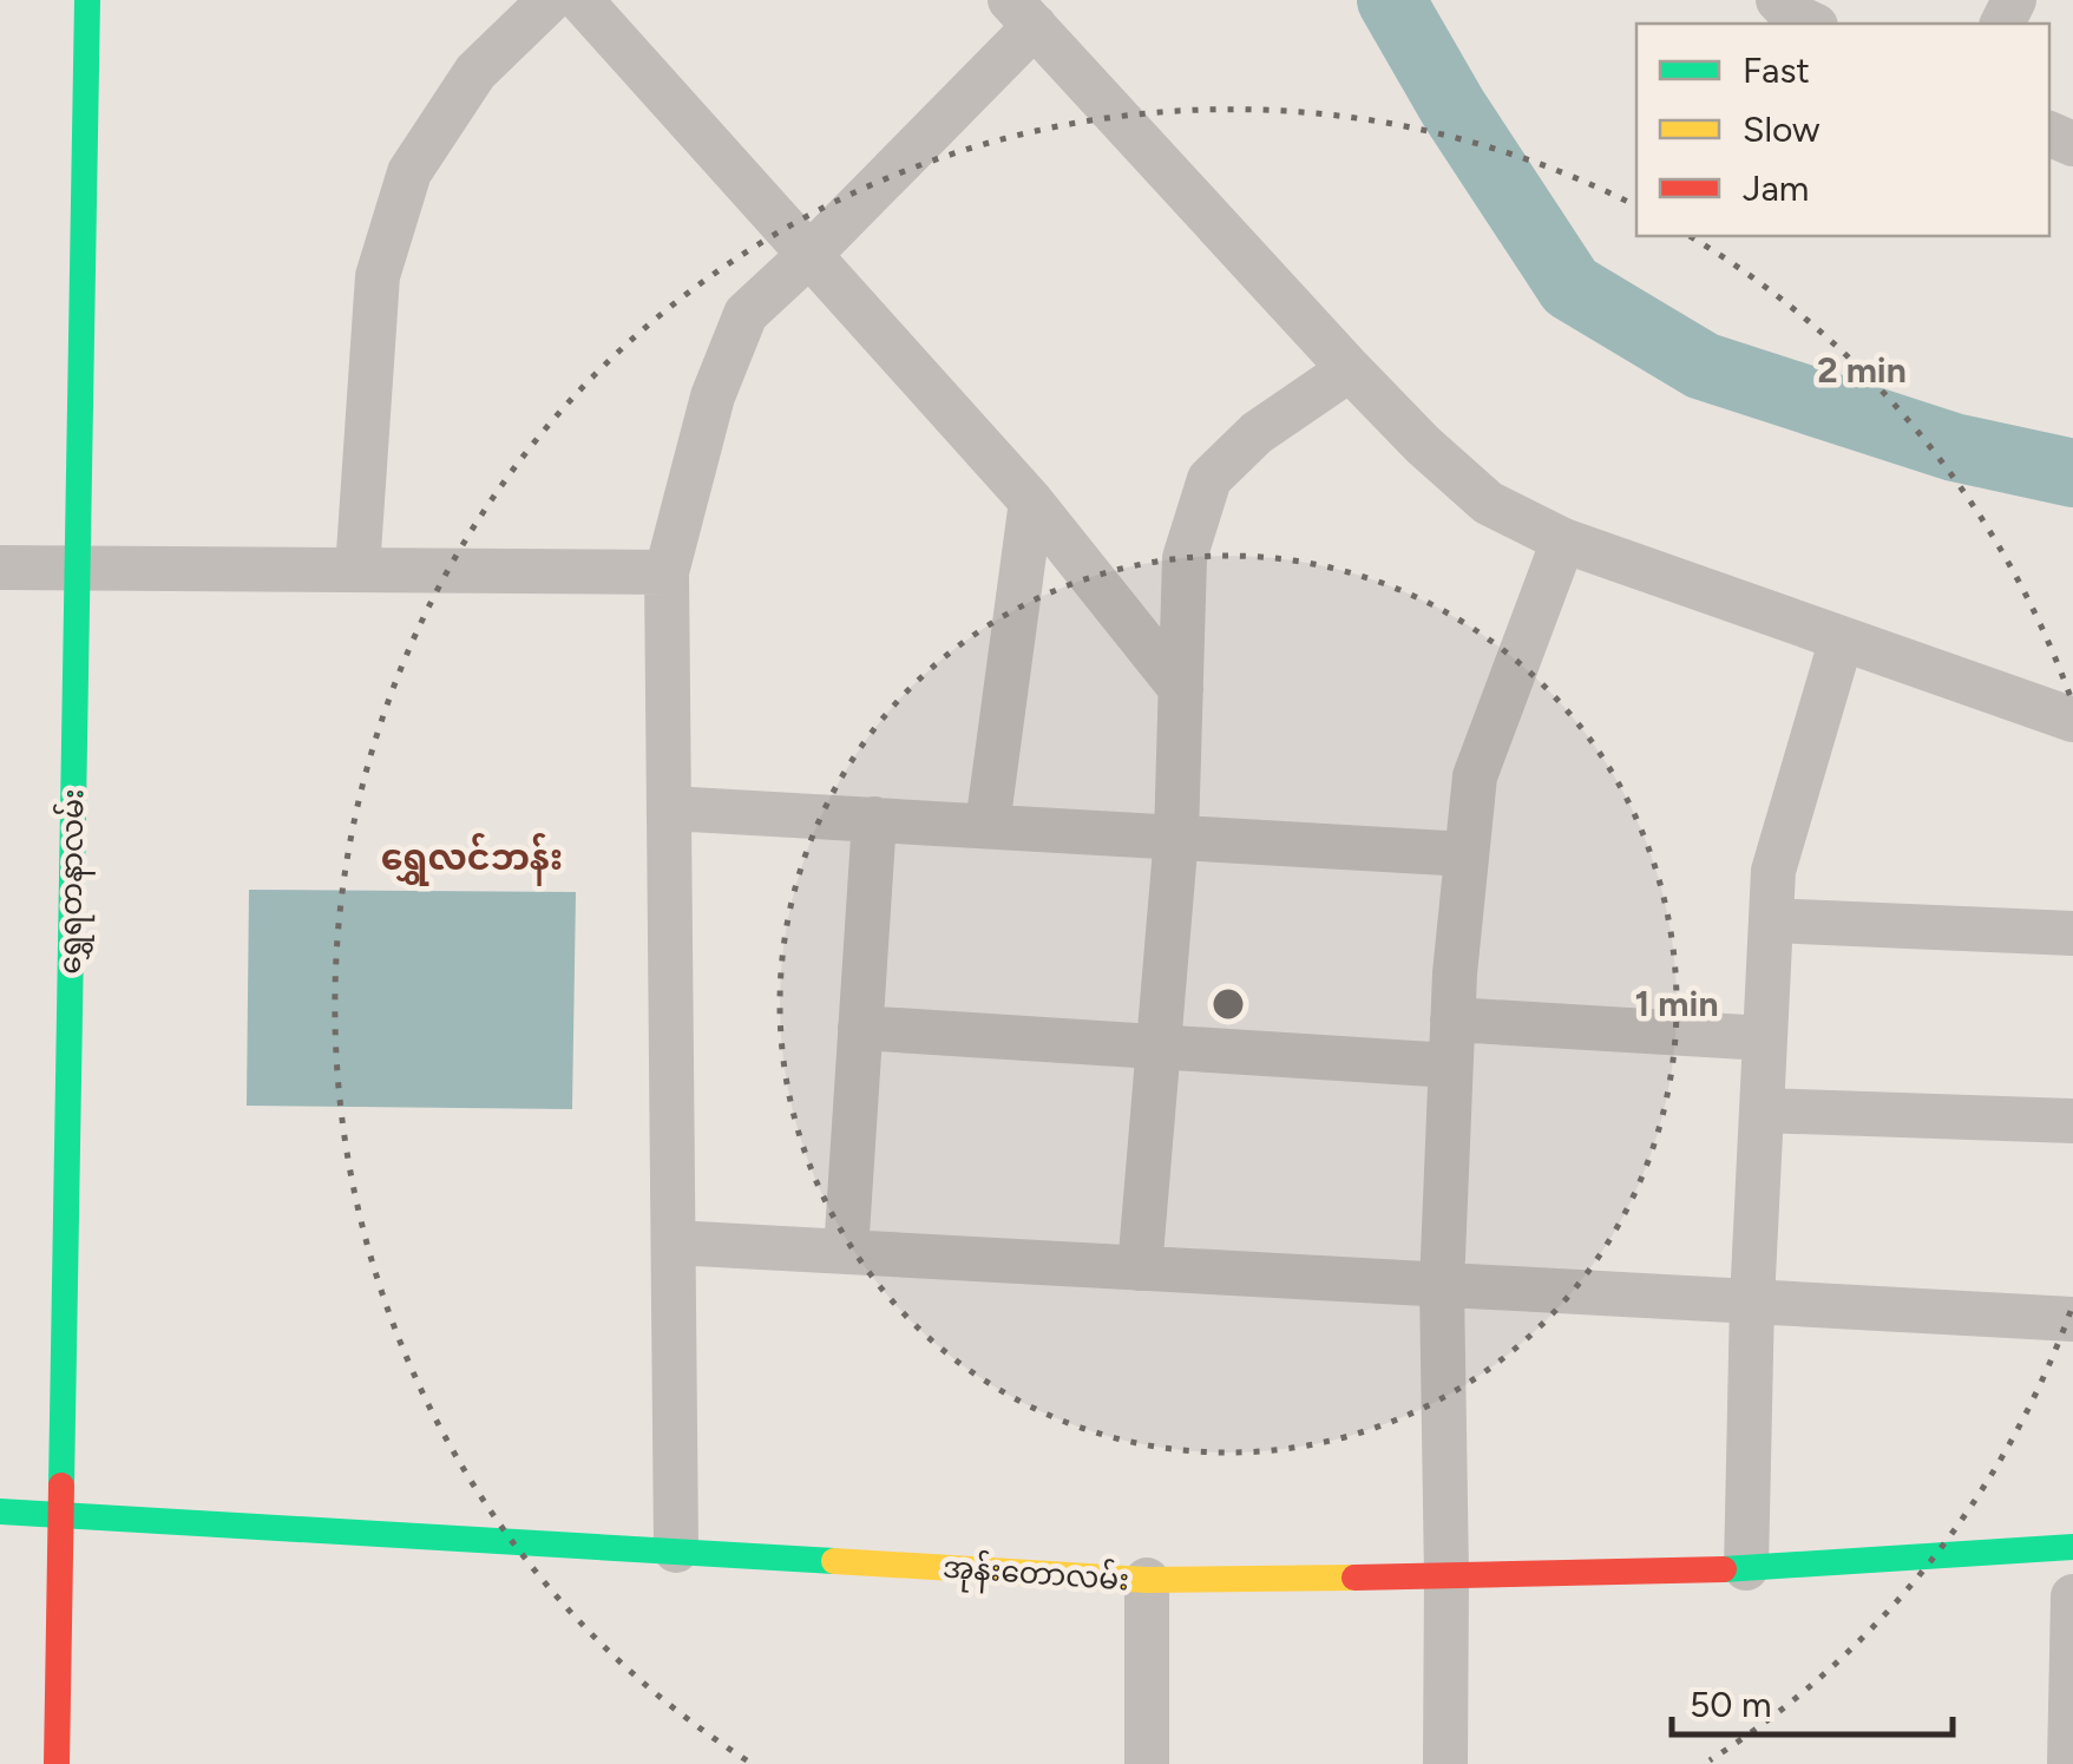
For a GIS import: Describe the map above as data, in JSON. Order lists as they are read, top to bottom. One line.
{"streets":{"street":["ရွှေရတနာလမ်း","အုန်းတောလမ်း"]},"crossings":[["ရွှေရတနာလမ်း","အုန်းတောလမ်း"]],"districts":["ရွှေလင်ဘန်း"],"legend":["Fast","Slow","Jam"],"scale_bar":"50 m","rings":["2 min","1 min"]}
